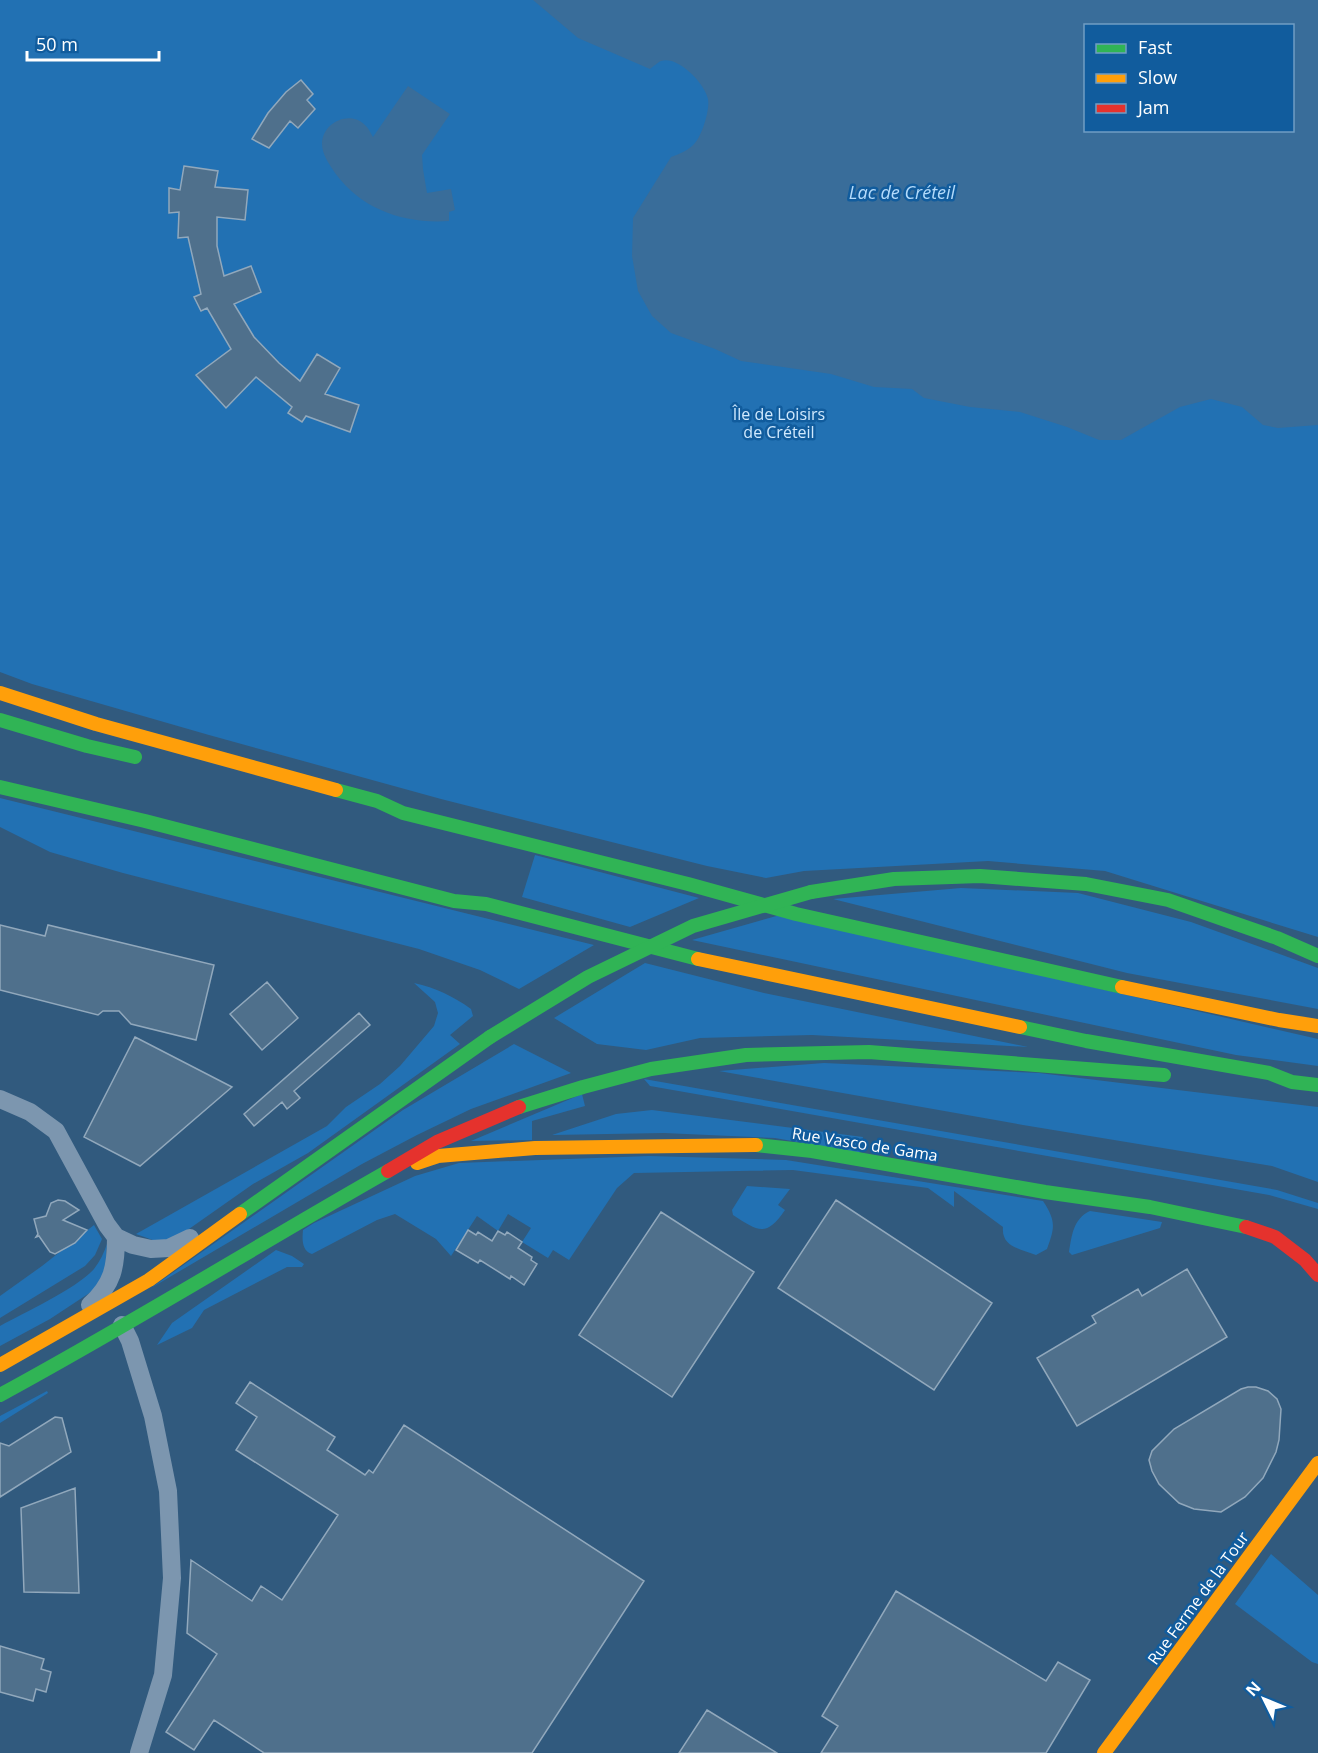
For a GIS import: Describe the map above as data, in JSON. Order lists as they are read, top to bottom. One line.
{"streets":{"main road":["Rue Vasco de Gama","Rue Ferme de la Tour"]},"water":["Lac de Créteil"],"parks":["Île de Loisirs de Créteil"],"legend":["Fast","Slow","Jam"],"scale_bar":"50 m","north":"top left"}
